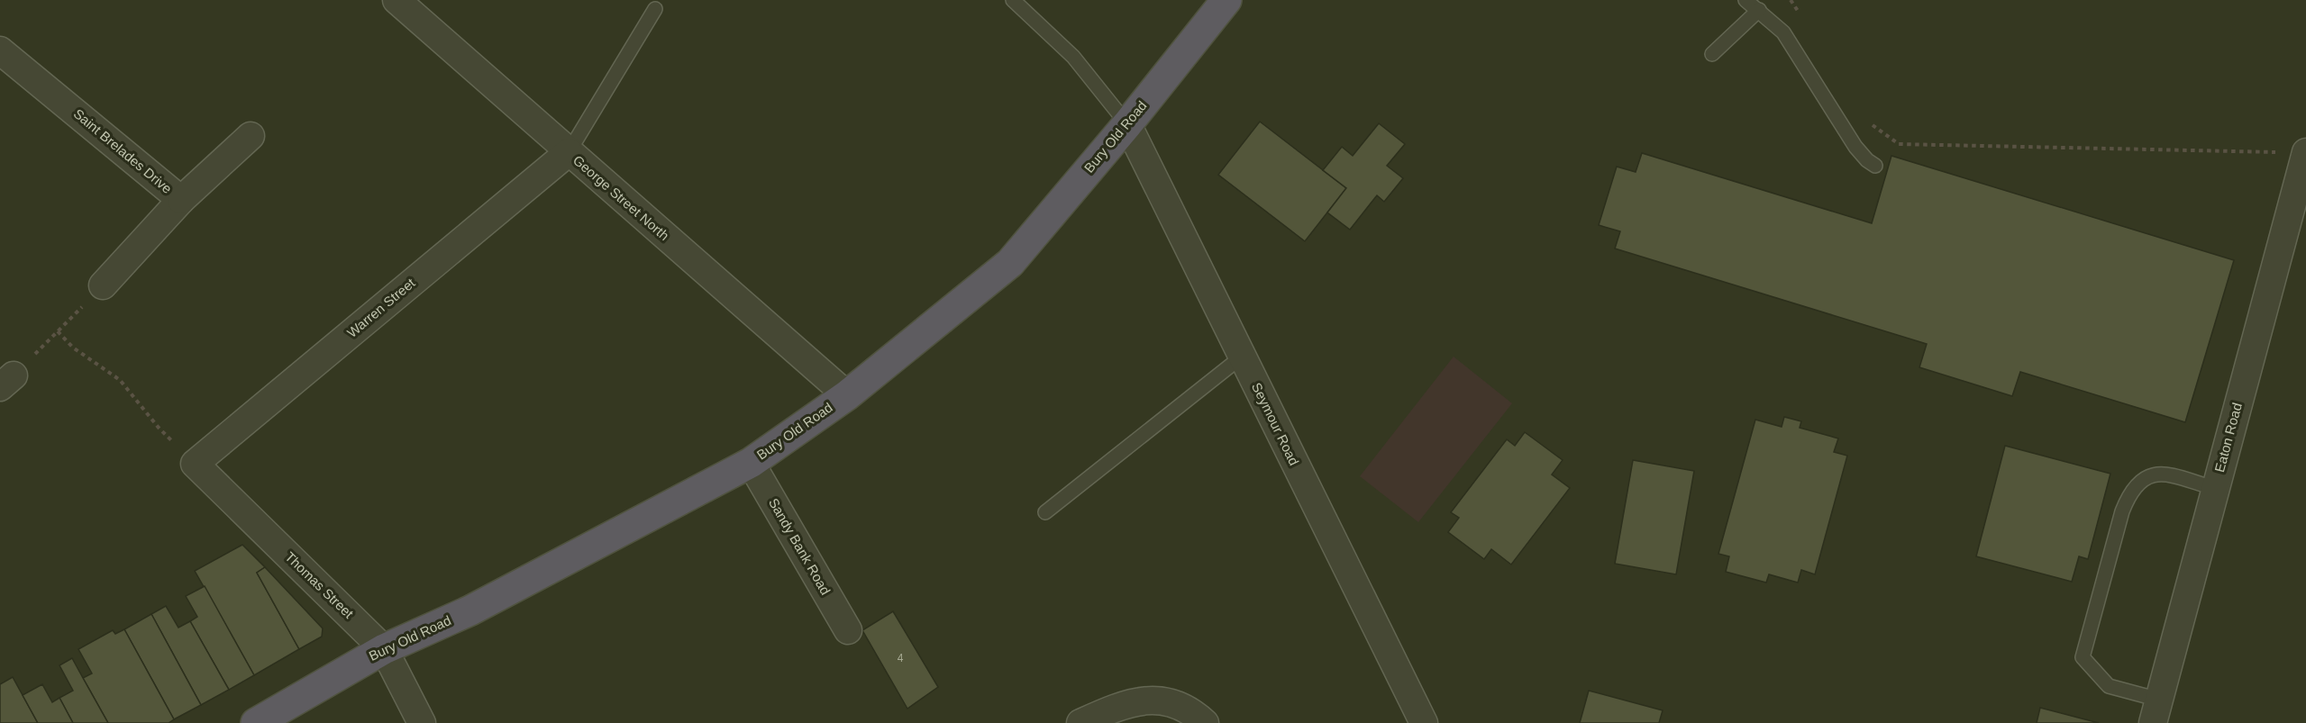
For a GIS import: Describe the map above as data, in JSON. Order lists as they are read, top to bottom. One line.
{"streets":{"highway":["Bury Old Road"],"street":["Saint Brelades Drive","George Street North","Warren Street","Seymour Road","Eaton Road","Sandy Bank Road","Thomas Street"]},"crossings":[["Bury Old Road","George Street North"],["Bury Old Road","Seymour Road"],["Bury Old Road","Sandy Bank Road"],["Bury Old Road","Thomas Street"],["George Street North","Warren Street"],["Warren Street","Thomas Street"]],"house_numbers":["4"]}
